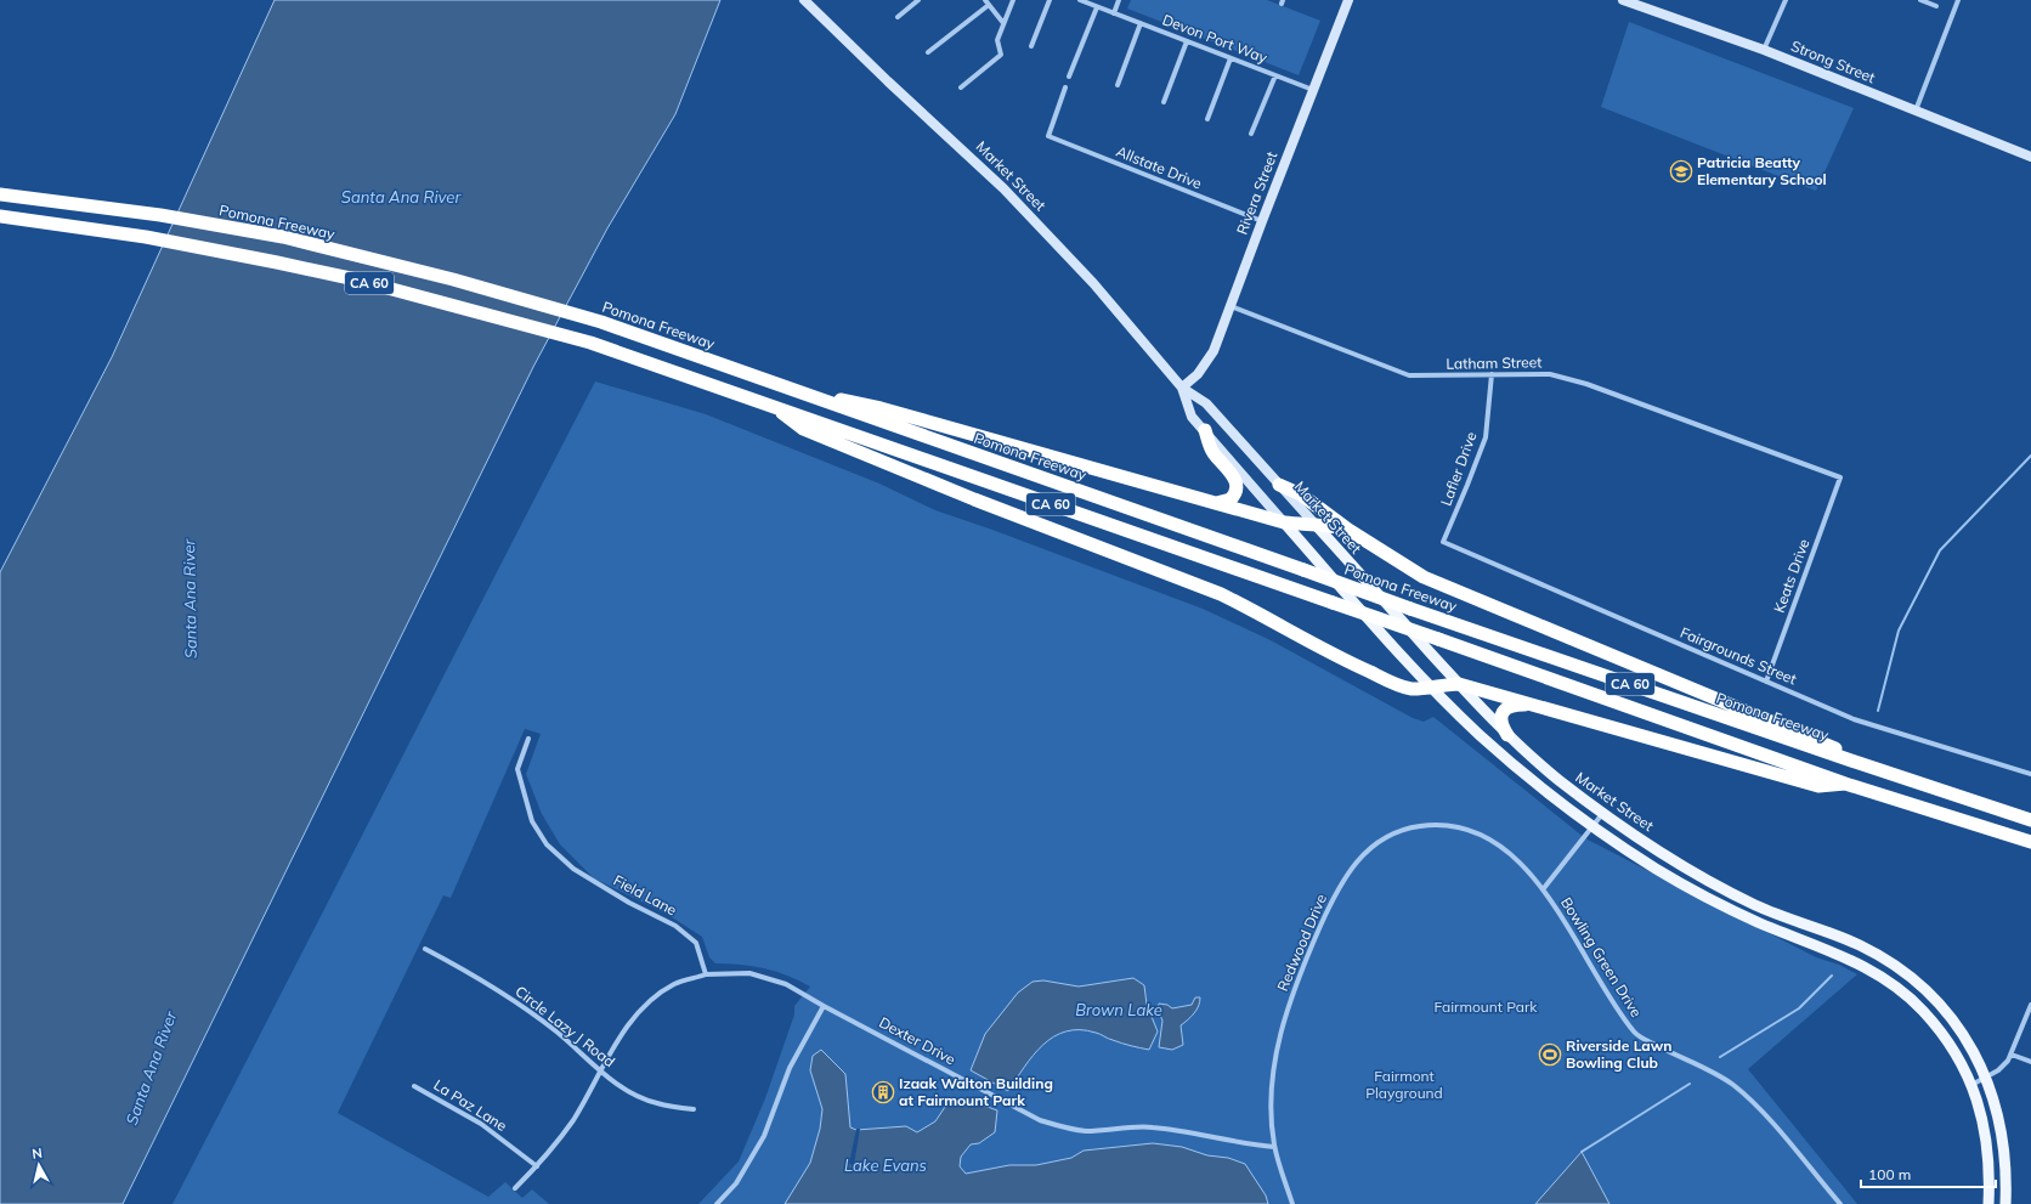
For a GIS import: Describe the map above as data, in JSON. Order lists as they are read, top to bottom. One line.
{"streets":{"highway":["Pomona Freeway","CA 60"],"main road":["Strong Street","Market Street","Rivera Street"],"street":["Devon Port Way","Allstate Drive","Latham Street","Lafler Drive","Keats Drive","Fairgrounds Street","Field Lane","Redwood Drive","Bowling Green Drive","Circle Lazy J Road","Dexter Drive","La Paz Lane"]},"crossings":[["Devon Port Way","Rivera Street"],["Allstate Drive","Rivera Street"],["Market Street","Rivera Street"],["Rivera Street","Latham Street"],["Latham Street","Lafler Drive"],["Latham Street","Keats Drive"],["Lafler Drive","Fairgrounds Street"],["Keats Drive","Fairgrounds Street"],["Redwood Drive","Bowling Green Drive"],["Redwood Drive","Dexter Drive"]],"water":["Santa Ana River","Brown Lake","Lake Evans"],"parks":["Fairmount Park","Fairmont Playground"],"places":{"school or university":["Patricia Beatty Elementary School"],"sports":["Riverside Lawn Bowling Club"],"building":["Izaak Walton Building at Fairmount Park"]},"scale_bar":"100 m","north":"top"}
